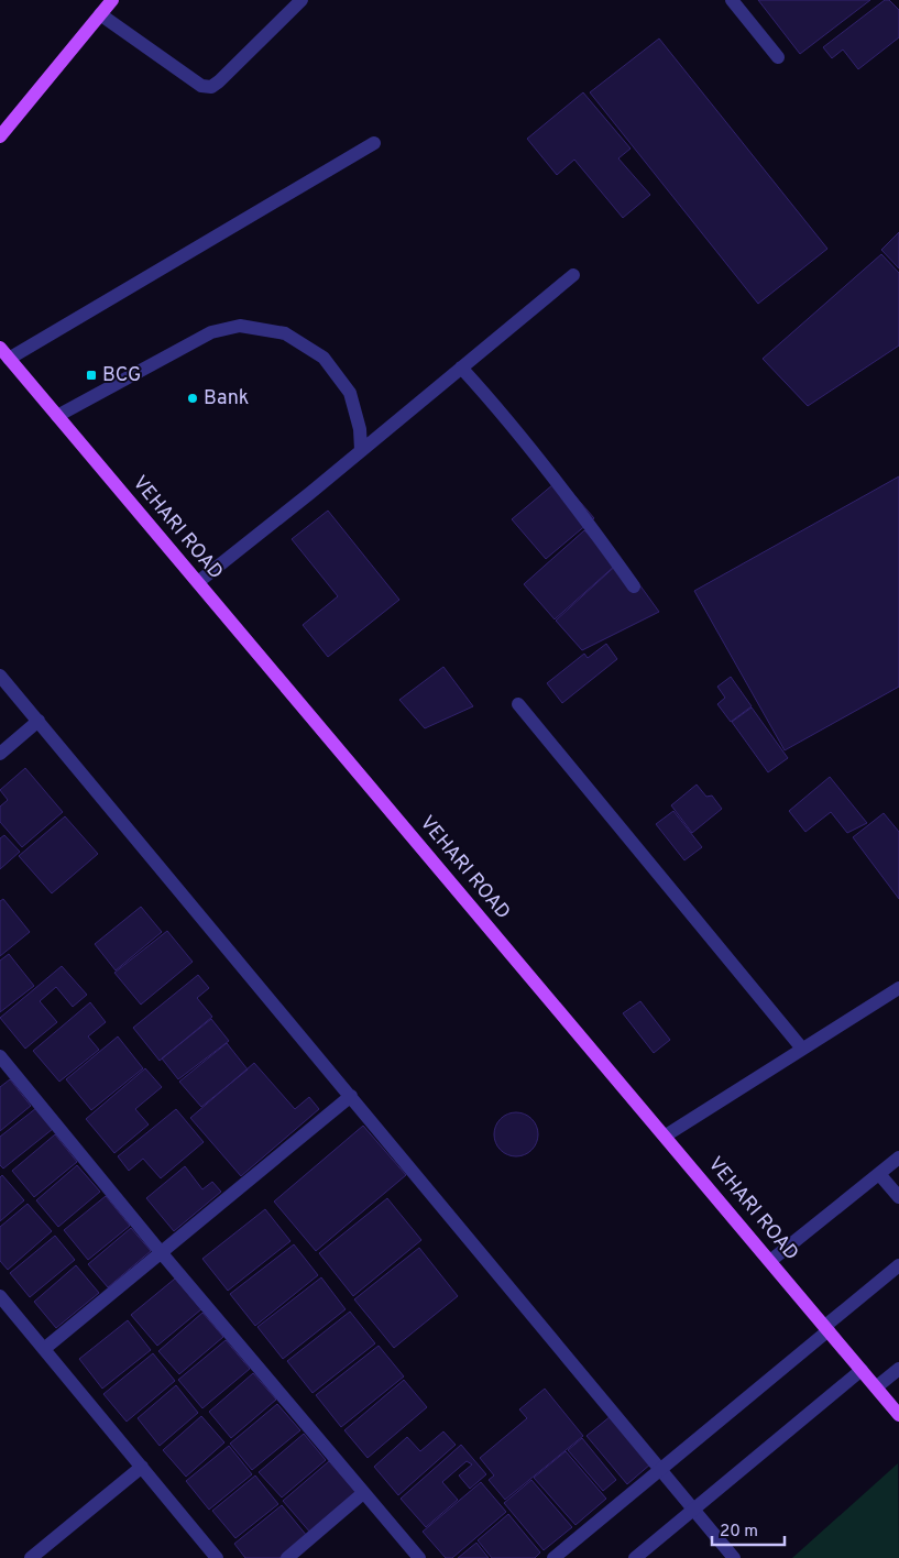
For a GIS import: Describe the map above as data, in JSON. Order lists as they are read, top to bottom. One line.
{"streets":{"main road":["VEHARI ROAD"]},"places":{"transit":["BCG"],"other":["Bank"]},"scale_bar":"20 m"}
